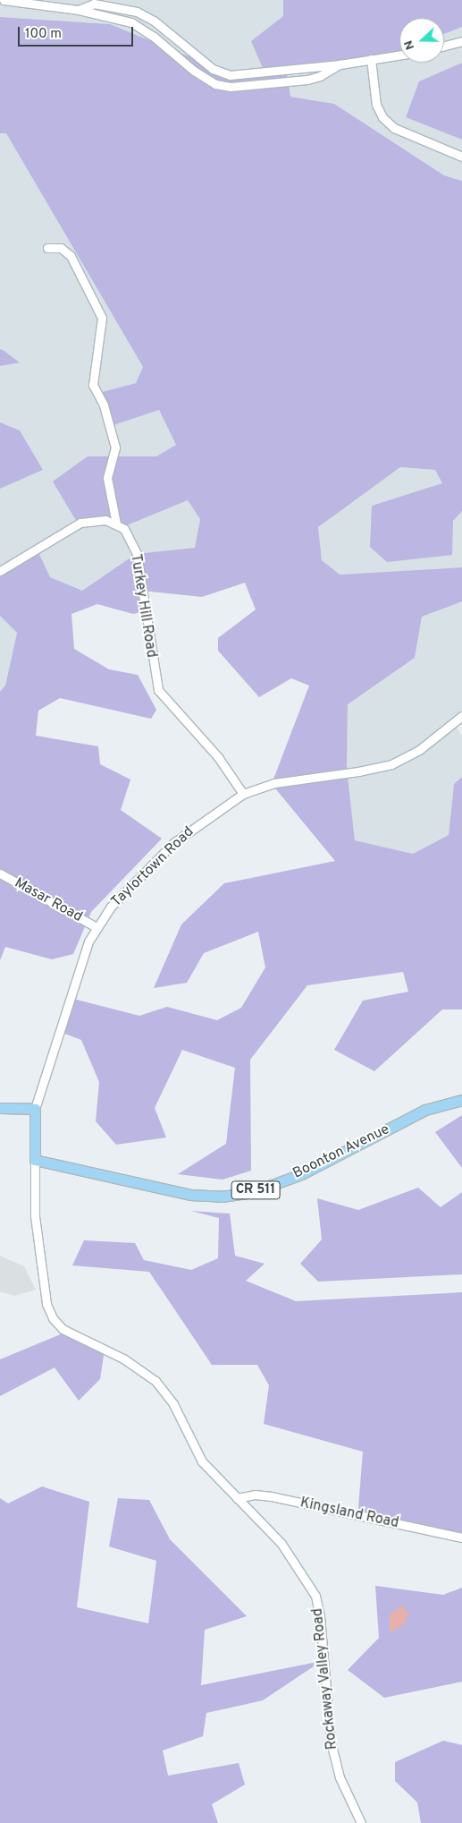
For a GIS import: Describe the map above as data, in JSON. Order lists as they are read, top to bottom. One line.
{"streets":{"main road":["Boonton Avenue","CR 511","Rockaway Valley Road"],"street":["Turkey Hill Road","Taylortown Road","Masar Road","Kingsland Road"]},"crossings":[["Turkey Hill Road","Taylortown Road"],["Taylortown Road","Masar Road"],["Taylortown Road","Rockaway Valley Road"],["Boonton Avenue","Rockaway Valley Road"],["Kingsland Road","Rockaway Valley Road"]],"scale_bar":"100 m","north":"left"}
